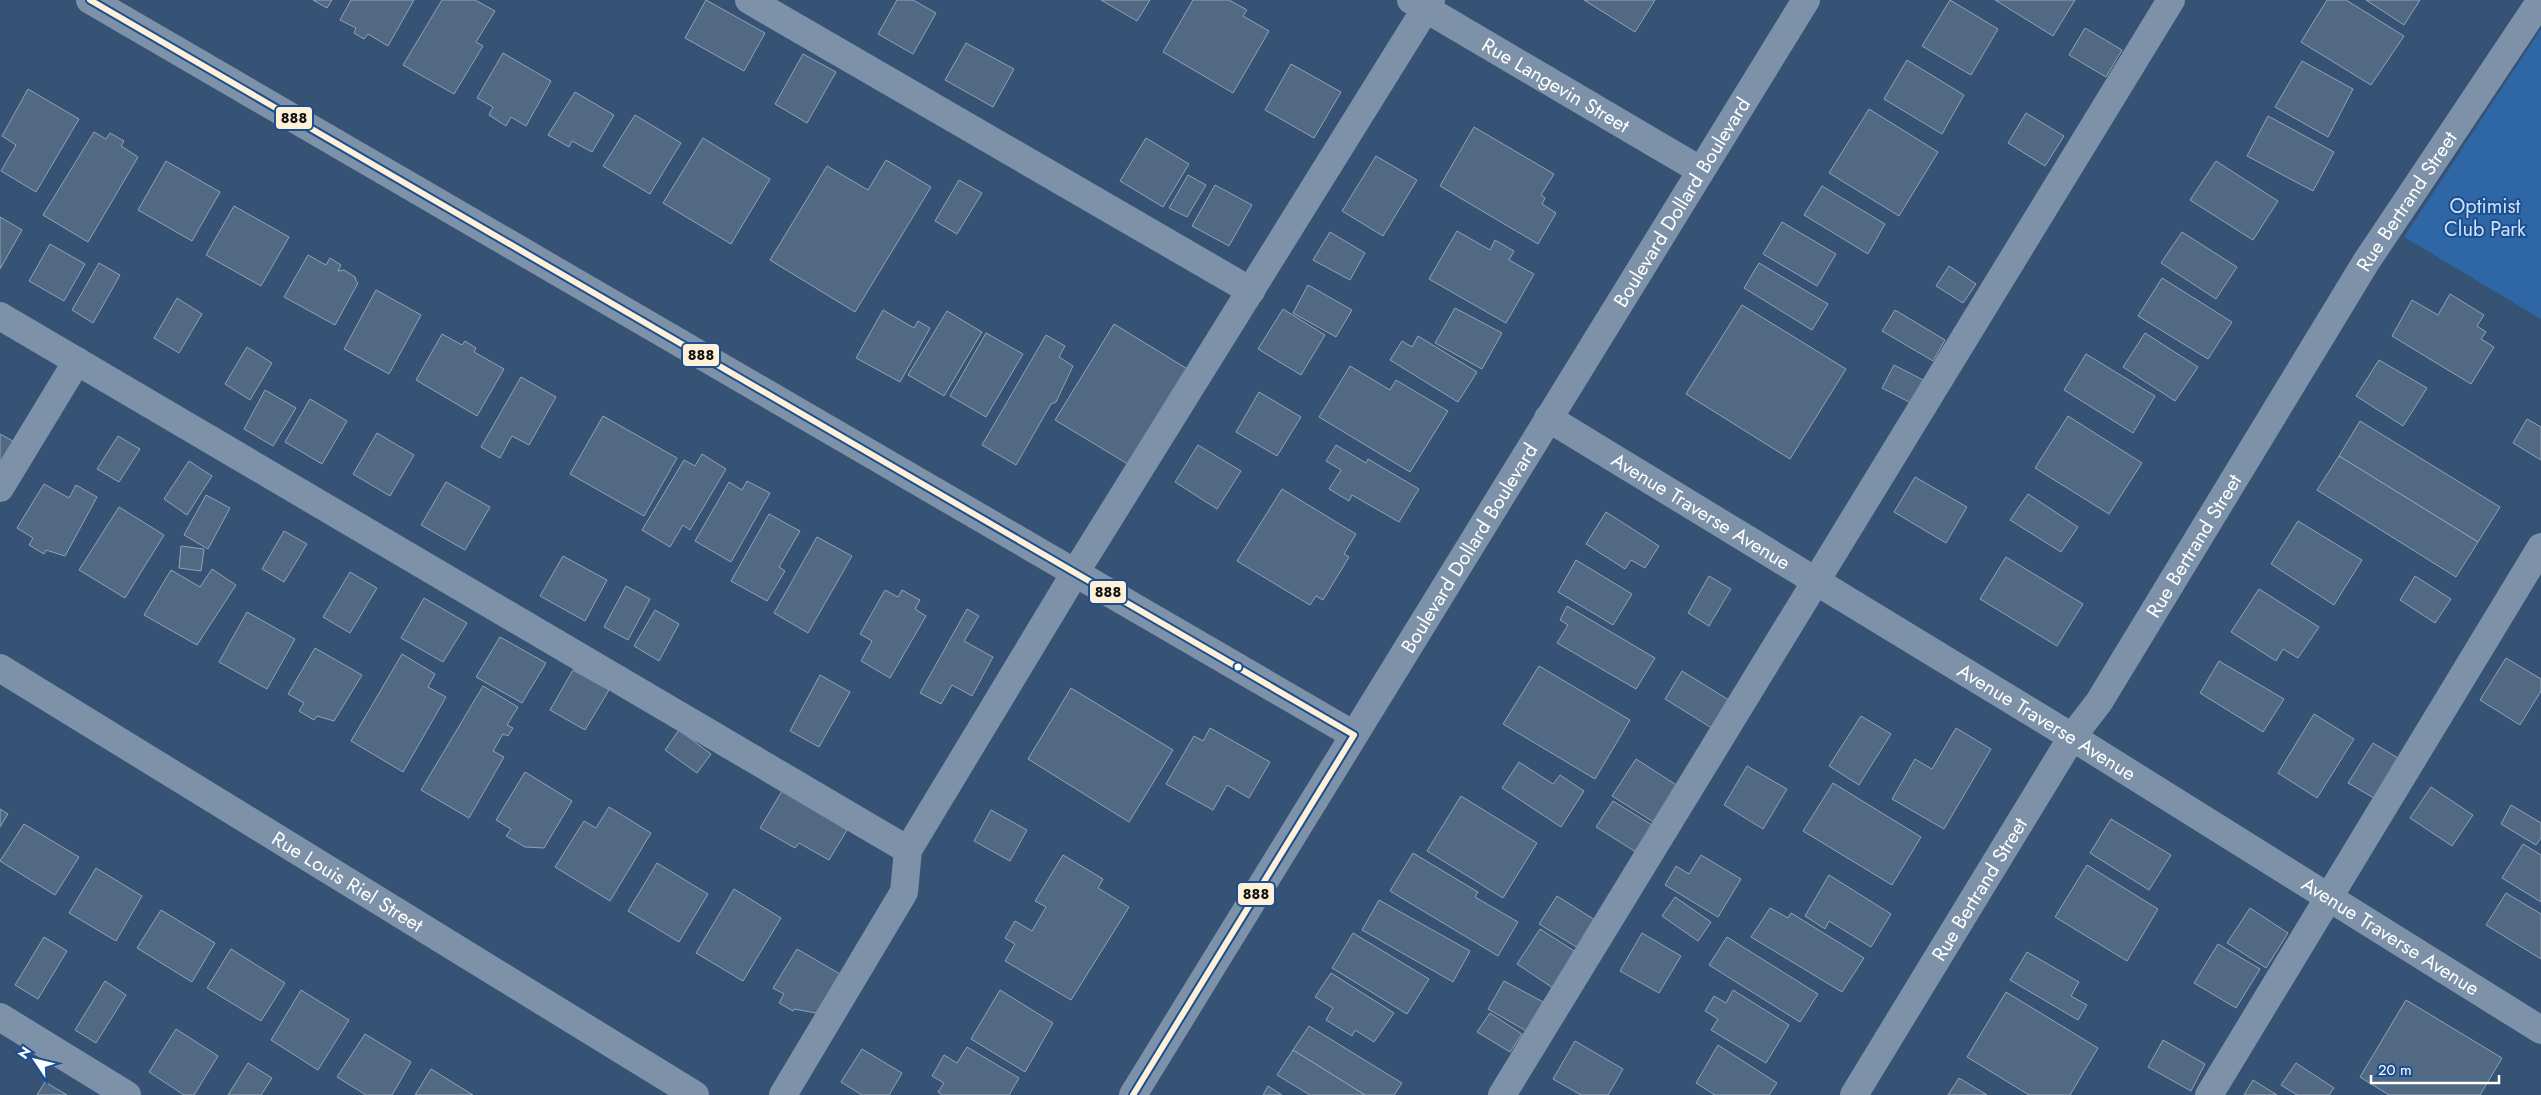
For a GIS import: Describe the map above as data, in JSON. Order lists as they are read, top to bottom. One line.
{"streets":{"street":["Rue Langevin Street","Rue Bertrand Street","Boulevard Dollard Boulevard","Avenue Traverse Avenue","Rue Louis Riel Street"]},"crossings":[["Rue Langevin Street","Boulevard Dollard Boulevard"],["Rue Bertrand Street","Avenue Traverse Avenue"],["Boulevard Dollard Boulevard","Avenue Traverse Avenue"]],"parks":["Optimist Club Park"],"lines":["transit line 888"],"scale_bar":"20 m","north":"top left"}
